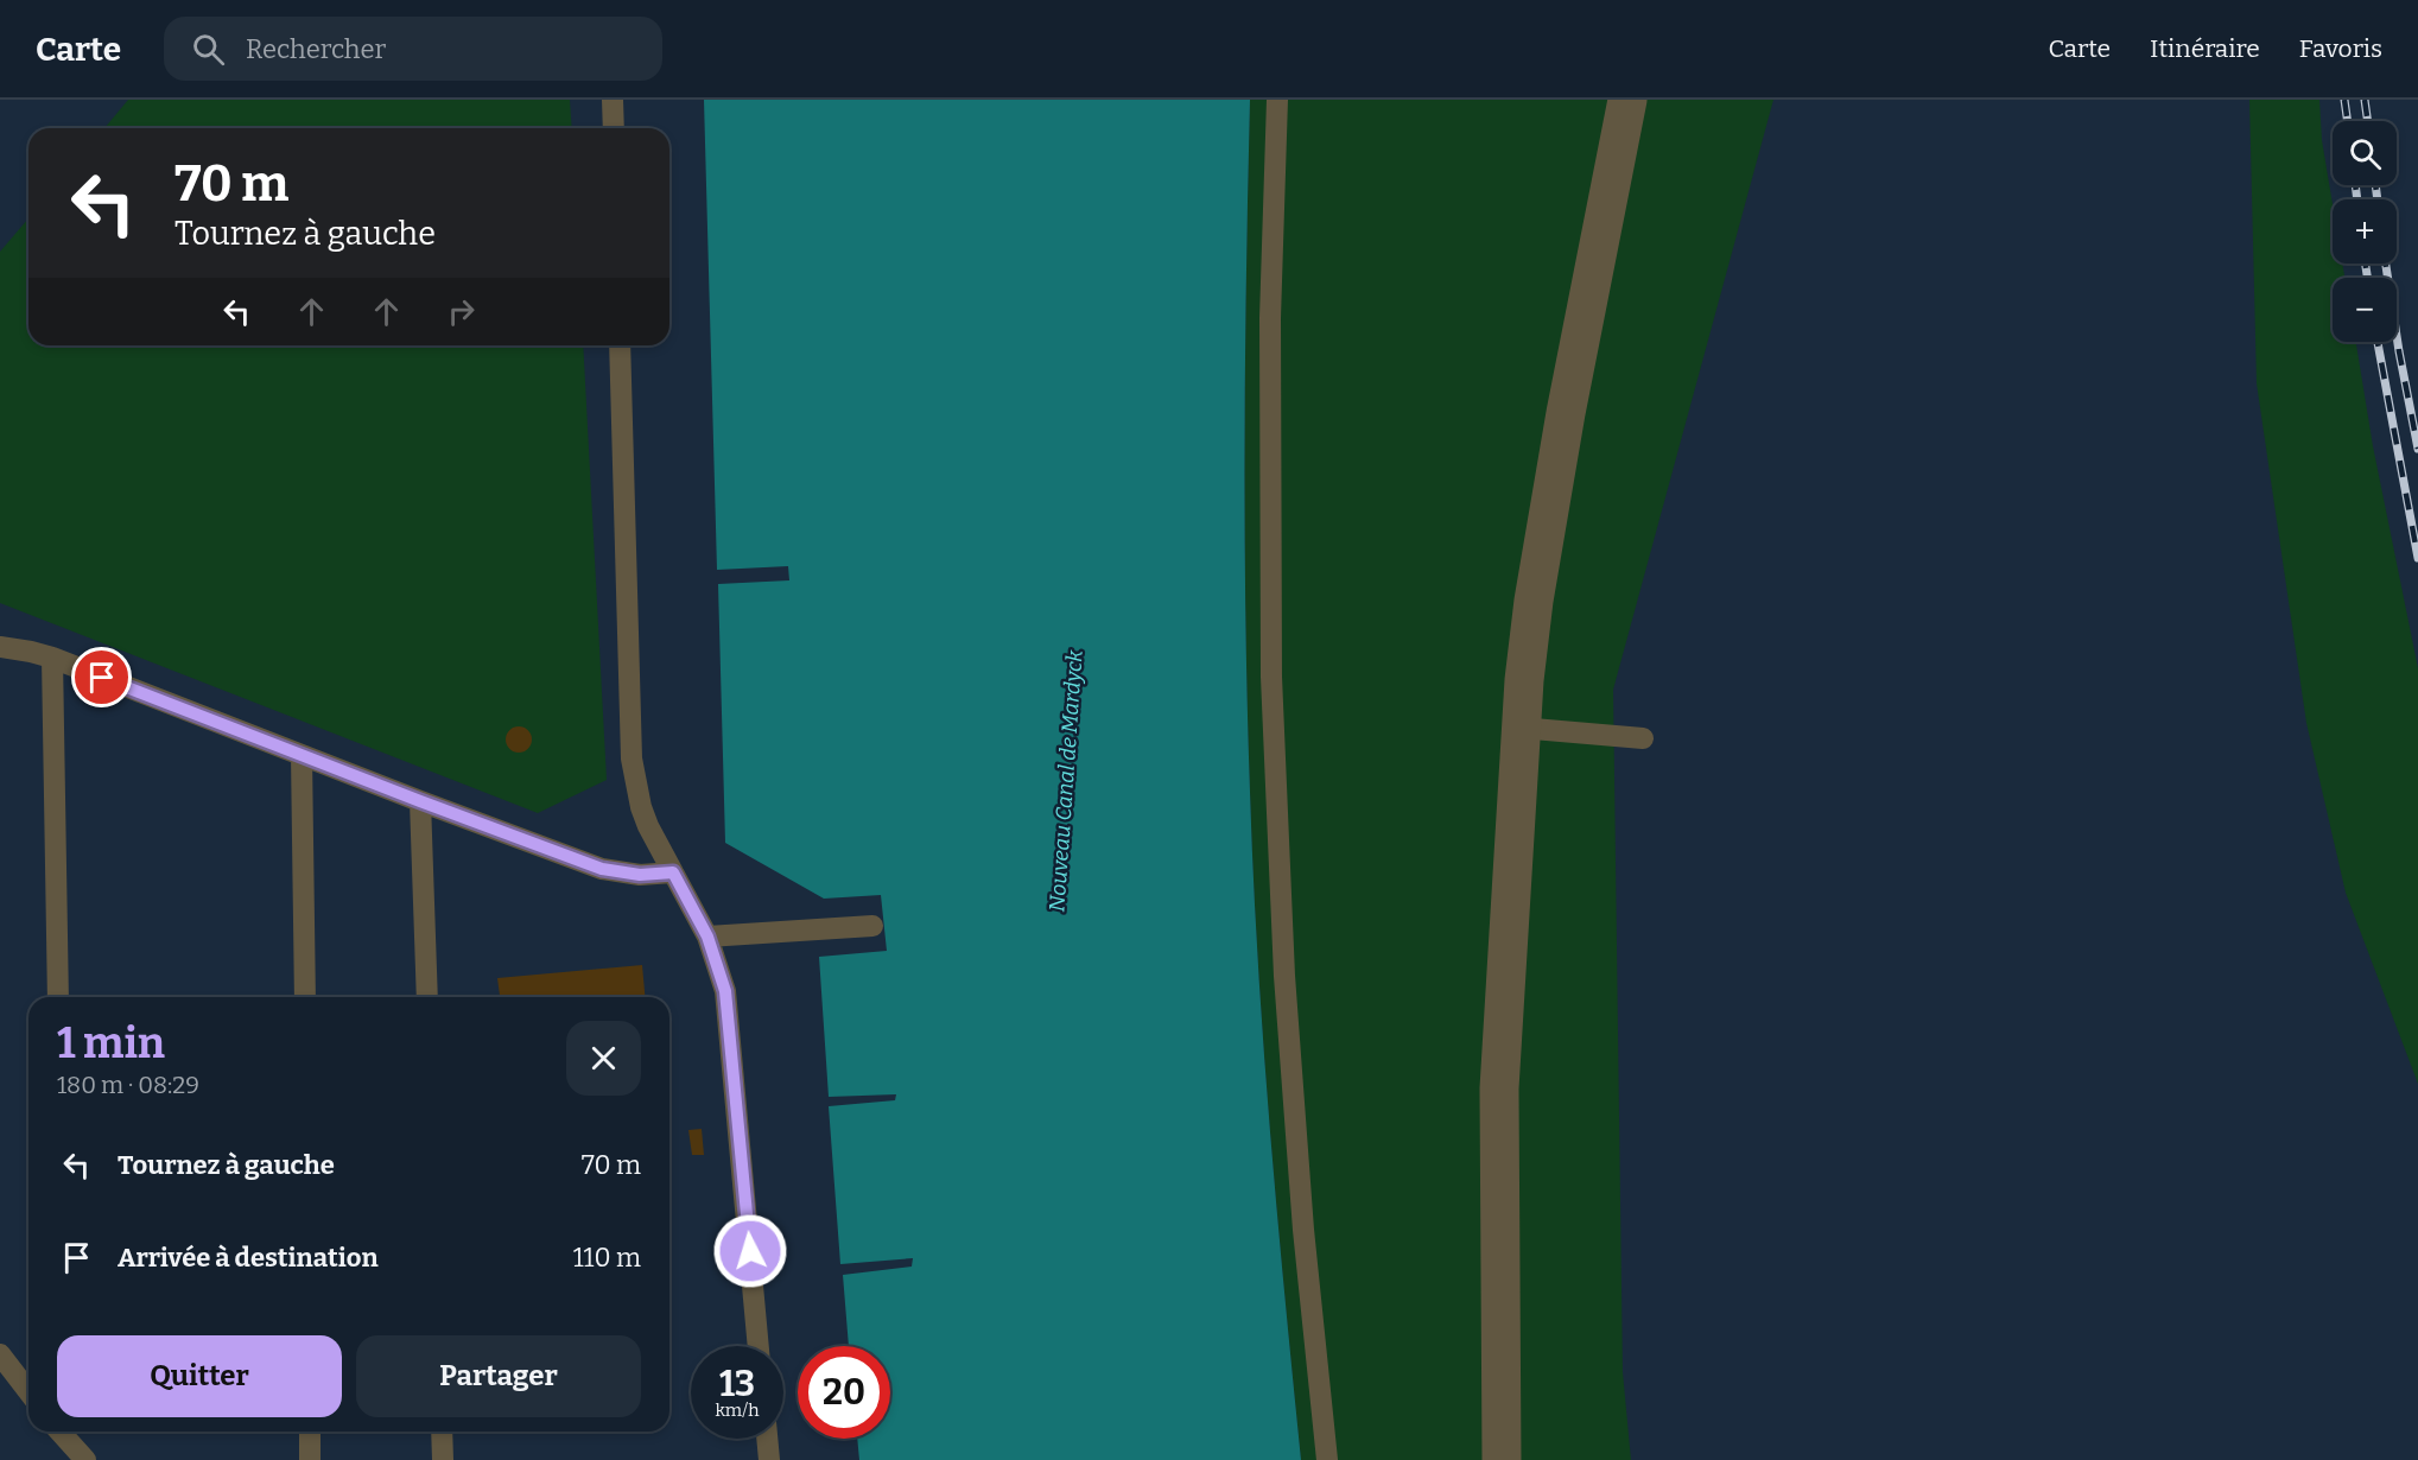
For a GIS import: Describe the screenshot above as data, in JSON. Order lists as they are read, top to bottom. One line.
{"water":["Nouveau Canal de Mardyck"],"page":{"header":"Carte","search":"Rechercher","nav":["Carte","Itinéraire","Favoris"],"map_buttons":["+","−"],"turn":["70 m","Tournez à gauche"],"heading":["1 min","180 m · 08:29"],"list":[{"name":"Tournez à gauche","value":"70 m"},{"name":"Arrivée à destination","value":"110 m"}],"buttons":["Quitter","Partager"],"speed":"13 km/h","limit":"20"}}
